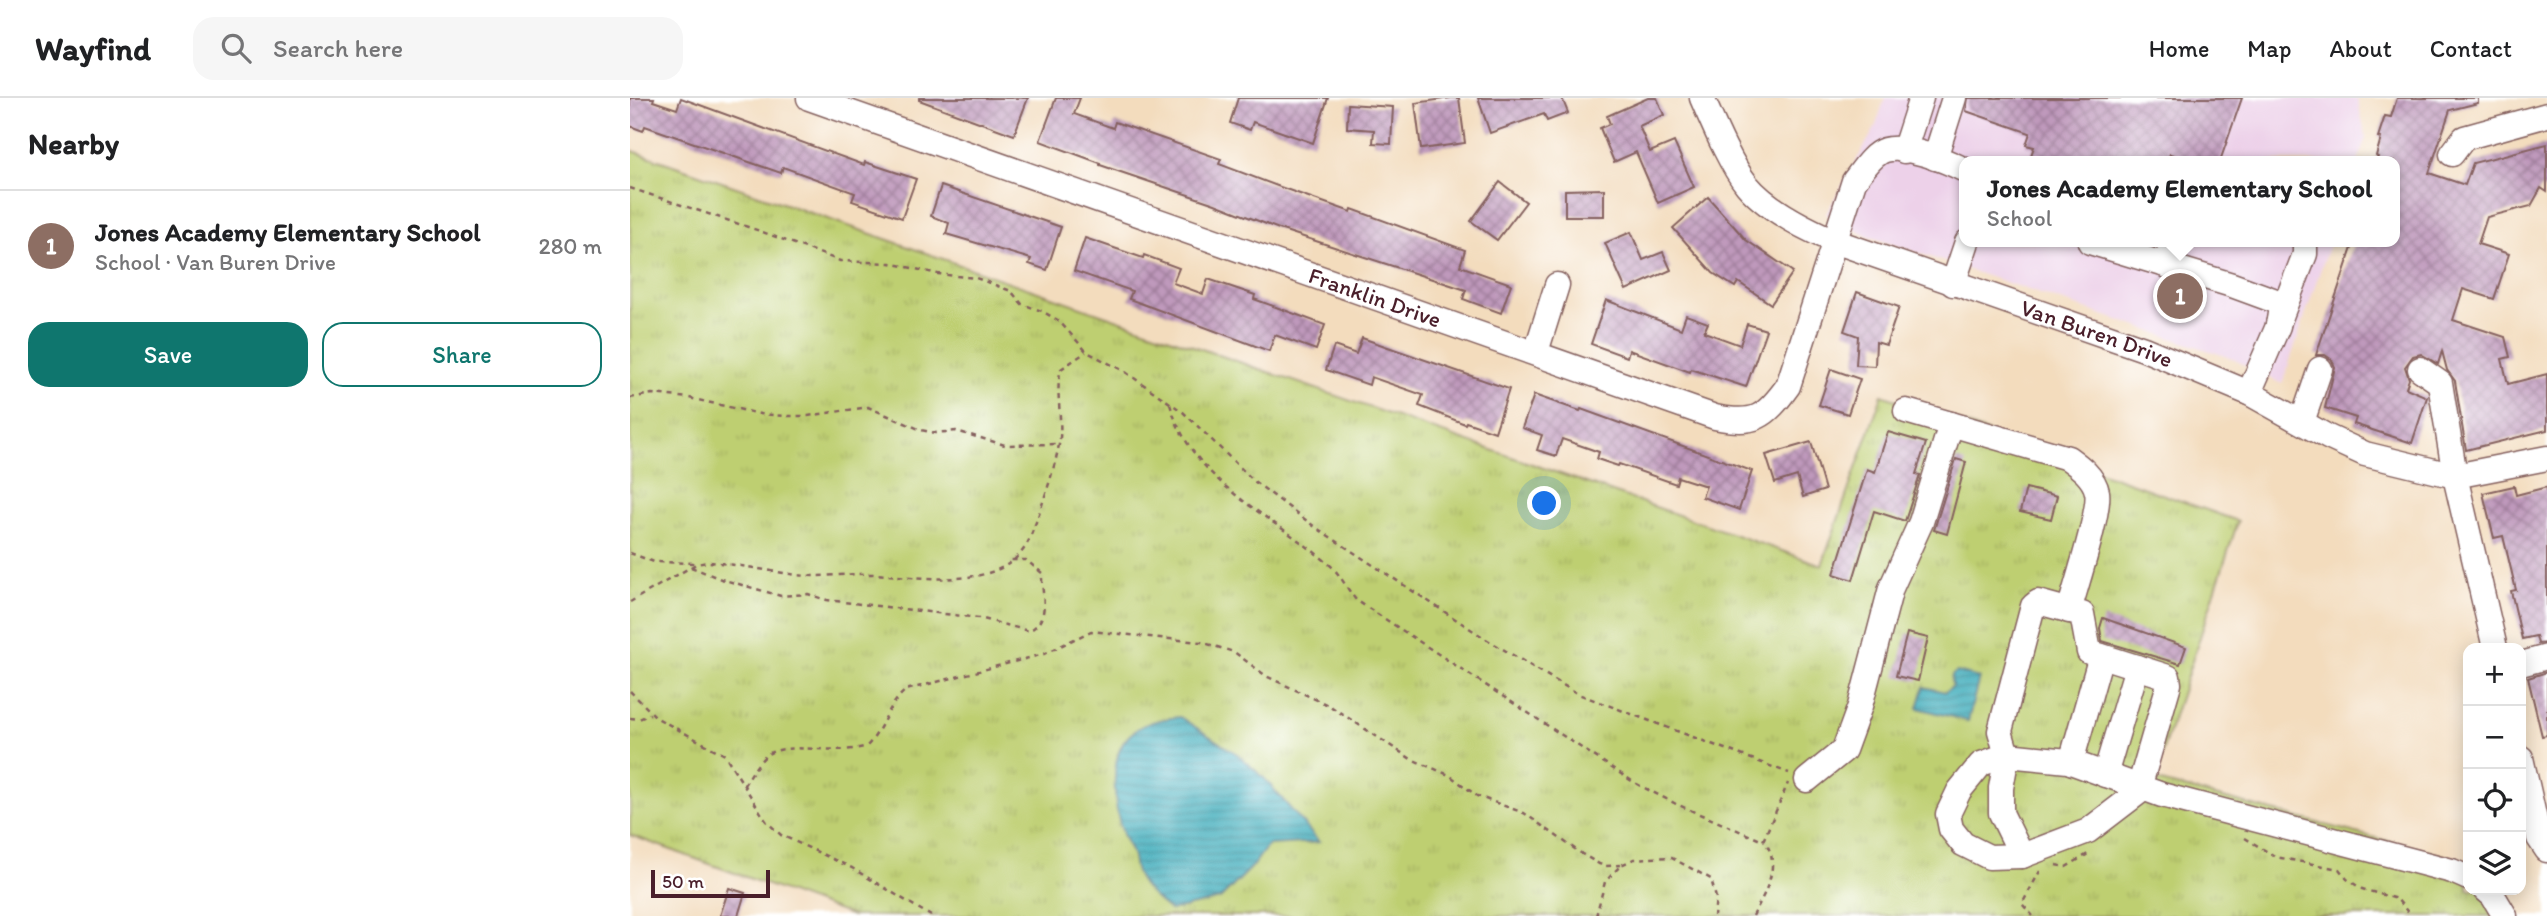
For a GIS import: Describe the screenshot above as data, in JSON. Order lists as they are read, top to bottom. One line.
{"streets":{"street":["Franklin Drive","Van Buren Drive"]},"crossings":[["Franklin Drive","Van Buren Drive"]],"scale_bar":"50 m","page":{"header":"Wayfind","search":"Search here","nav":["Home","Map","About","Contact"],"heading":"Nearby","popup":["Jones Academy Elementary School","School"],"list":[{"mark":"1","name":"Jones Academy Elementary School","note":"School · Van Buren Drive","value":"280 m"}],"pins":"1","buttons":["Save","Share"],"map_buttons":["+","−"],"scale":"50 m"}}
